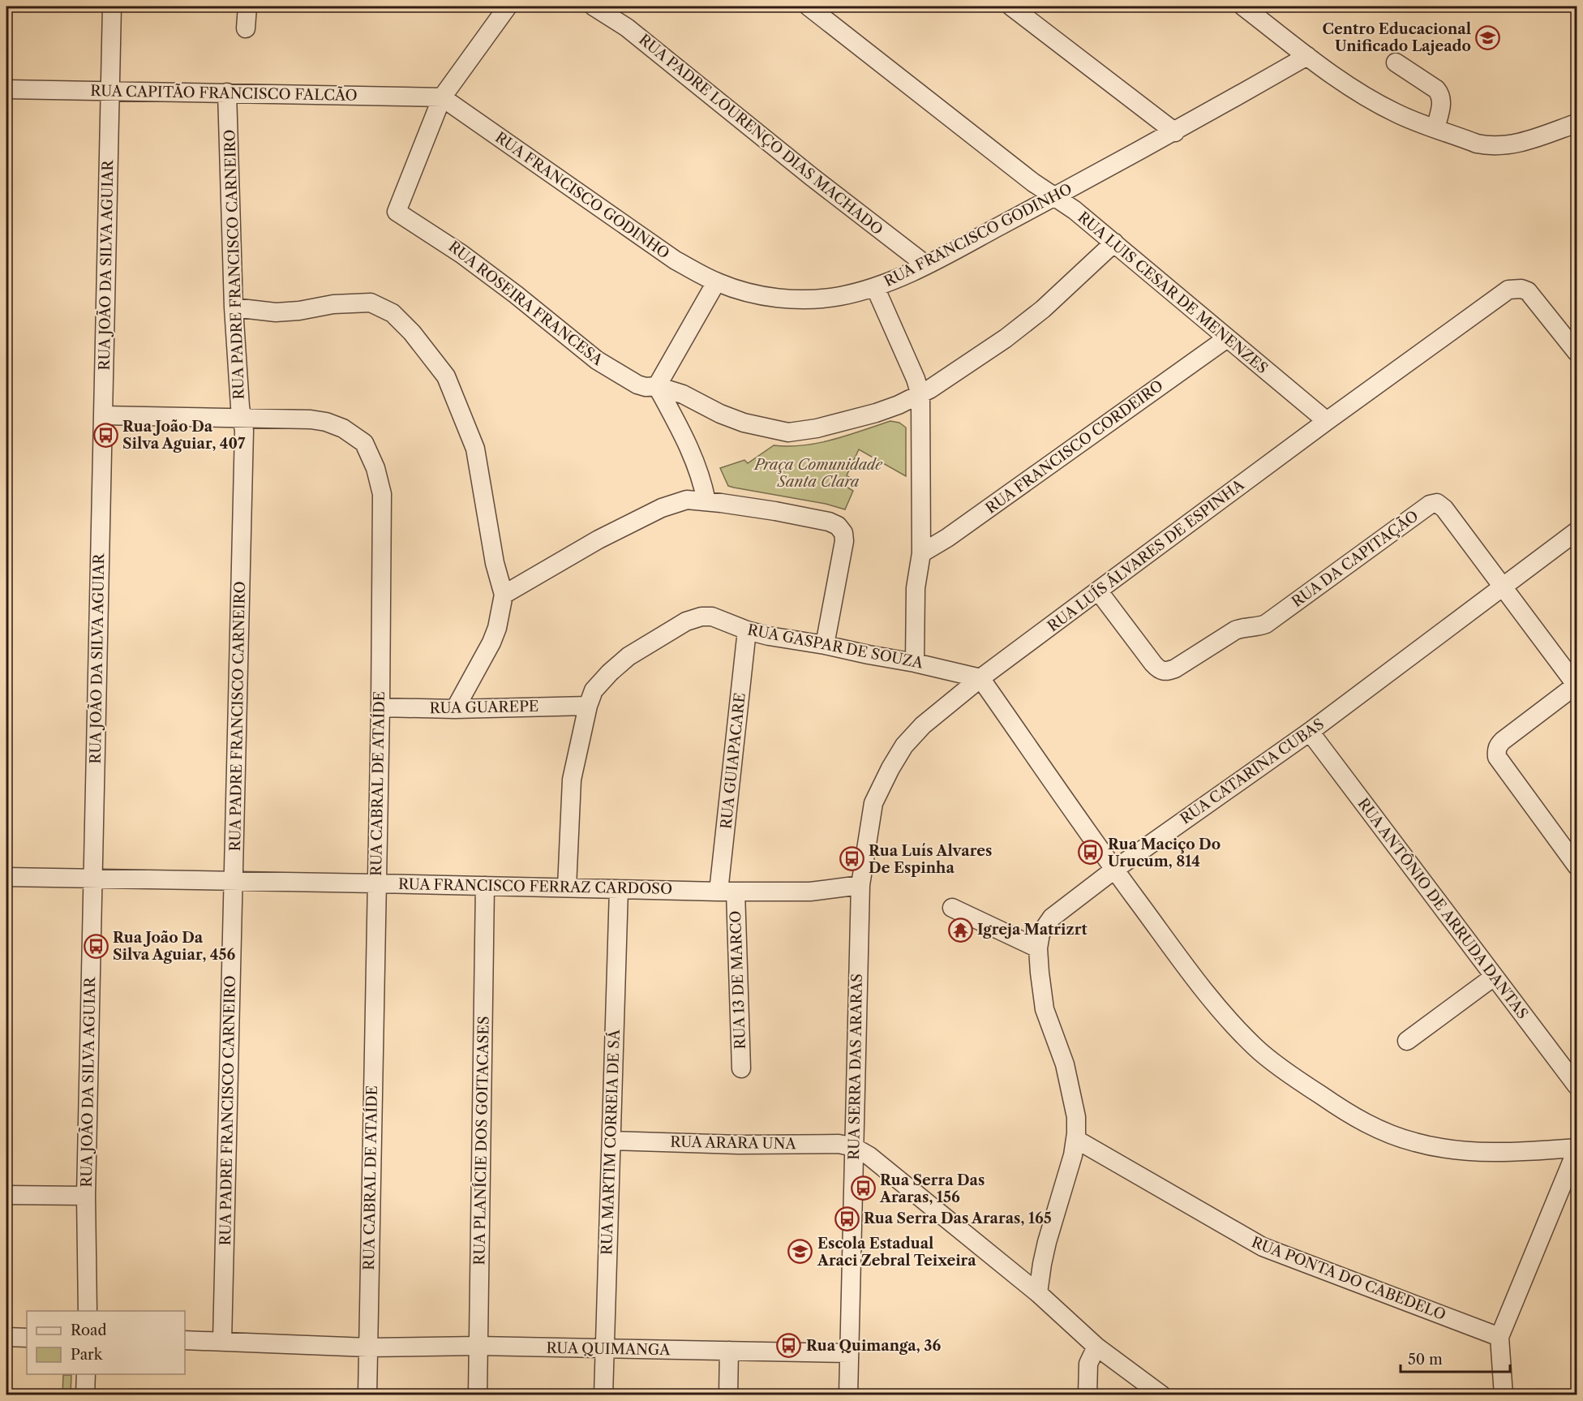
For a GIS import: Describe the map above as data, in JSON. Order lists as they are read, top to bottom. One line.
{"streets":{"street":["RUA CAPITÃO FRANCISCO FALCÃO","RUA PADRE LOURENÇO DIAS MACHADO","RUA FRANCISCO GODINHO","RUA PADRE FRANCISCO CARNEIRO","RUA JOÃO DA SILVA AGUIAR","RUA LUIS CESAR DE MENENZES","RUA ROSEIRA FRANCESA","RUA FRANCISCO CORDEIRO","RUA LUÍS ÁLVARES DE ESPINHA","RUA DA CAPITAÇÃO","RUA GASPAR DE SOUZA","RUA GUAREPE","RUA GUIAPACARE","RUA CATARINA CUBAS","RUA CABRAL DE ATAÍDE","RUA FRANCISCO FERRAZ CARDOSO","RUA ANTÔNIO DE ARRUDA DANTAS","RUA 13 DE MARCO","RUA SERRA DAS ARARAS","RUA PLANÍCIE DOS GOITACASES","RUA MARTIM CORREIA DE SÁ","RUA ARARA UNA","RUA PONTA DO CABEDELO","RUA QUIMANGA"]},"crossings":[["RUA CAPITÃO FRANCISCO FALCÃO","RUA FRANCISCO GODINHO"],["RUA CAPITÃO FRANCISCO FALCÃO","RUA PADRE FRANCISCO CARNEIRO"],["RUA CAPITÃO FRANCISCO FALCÃO","RUA JOÃO DA SILVA AGUIAR"],["RUA CAPITÃO FRANCISCO FALCÃO","RUA ROSEIRA FRANCESA"],["RUA PADRE LOURENÇO DIAS MACHADO","RUA FRANCISCO GODINHO"],["RUA FRANCISCO GODINHO","RUA LUIS CESAR DE MENENZES"],["RUA FRANCISCO GODINHO","RUA ROSEIRA FRANCESA"],["RUA PADRE FRANCISCO CARNEIRO","RUA CABRAL DE ATAÍDE"],["RUA PADRE FRANCISCO CARNEIRO","RUA FRANCISCO FERRAZ CARDOSO"],["RUA PADRE FRANCISCO CARNEIRO","RUA QUIMANGA"],["RUA JOÃO DA SILVA AGUIAR","RUA CABRAL DE ATAÍDE"],["RUA JOÃO DA SILVA AGUIAR","RUA FRANCISCO FERRAZ CARDOSO"],["RUA LUIS CESAR DE MENENZES","RUA ROSEIRA FRANCESA"],["RUA LUIS CESAR DE MENENZES","RUA FRANCISCO CORDEIRO"],["RUA LUIS CESAR DE MENENZES","RUA LUÍS ÁLVARES DE ESPINHA"],["RUA LUÍS ÁLVARES DE ESPINHA","RUA DA CAPITAÇÃO"],["RUA LUÍS ÁLVARES DE ESPINHA","RUA GASPAR DE SOUZA"],["RUA LUÍS ÁLVARES DE ESPINHA","RUA FRANCISCO FERRAZ CARDOSO"],["RUA LUÍS ÁLVARES DE ESPINHA","RUA SERRA DAS ARARAS"],["RUA DA CAPITAÇÃO","RUA CATARINA CUBAS"],["RUA GASPAR DE SOUZA","RUA GUAREPE"],["RUA GASPAR DE SOUZA","RUA GUIAPACARE"],["RUA GASPAR DE SOUZA","RUA FRANCISCO FERRAZ CARDOSO"],["RUA GUAREPE","RUA CABRAL DE ATAÍDE"],["RUA GUIAPACARE","RUA FRANCISCO FERRAZ CARDOSO"],["RUA GUIAPACARE","RUA 13 DE MARCO"],["RUA CATARINA CUBAS","RUA ANTÔNIO DE ARRUDA DANTAS"],["RUA CATARINA CUBAS","RUA PONTA DO CABEDELO"],["RUA CABRAL DE ATAÍDE","RUA FRANCISCO FERRAZ CARDOSO"],["RUA CABRAL DE ATAÍDE","RUA QUIMANGA"],["RUA FRANCISCO FERRAZ CARDOSO","RUA 13 DE MARCO"],["RUA FRANCISCO FERRAZ CARDOSO","RUA SERRA DAS ARARAS"],["RUA FRANCISCO FERRAZ CARDOSO","RUA PLANÍCIE DOS GOITACASES"],["RUA FRANCISCO FERRAZ CARDOSO","RUA MARTIM CORREIA DE SÁ"],["RUA SERRA DAS ARARAS","RUA ARARA UNA"],["RUA SERRA DAS ARARAS","RUA QUIMANGA"],["RUA PLANÍCIE DOS GOITACASES","RUA QUIMANGA"],["RUA MARTIM CORREIA DE SÁ","RUA ARARA UNA"],["RUA MARTIM CORREIA DE SÁ","RUA QUIMANGA"]],"parks":["Praça Comunidade Santa Clara"],"places":{"school or university":["Centro Educacional Unificado Lajeado","Escola Estadual Araci Zebral Teixeira"],"bus stop":["Rua João Da Silva Aguiar, 407","Rua Maciço Do Urucum, 814","Rua Luís Alvares De Espinha","Rua João Da Silva Aguiar, 456","Rua Serra Das Araras, 156","Rua Serra Das Araras, 165","Rua Quimanga, 36"],"temple":["Igreja Matrizrt"]},"legend":["Road","Park"],"scale_bar":"50 m"}
